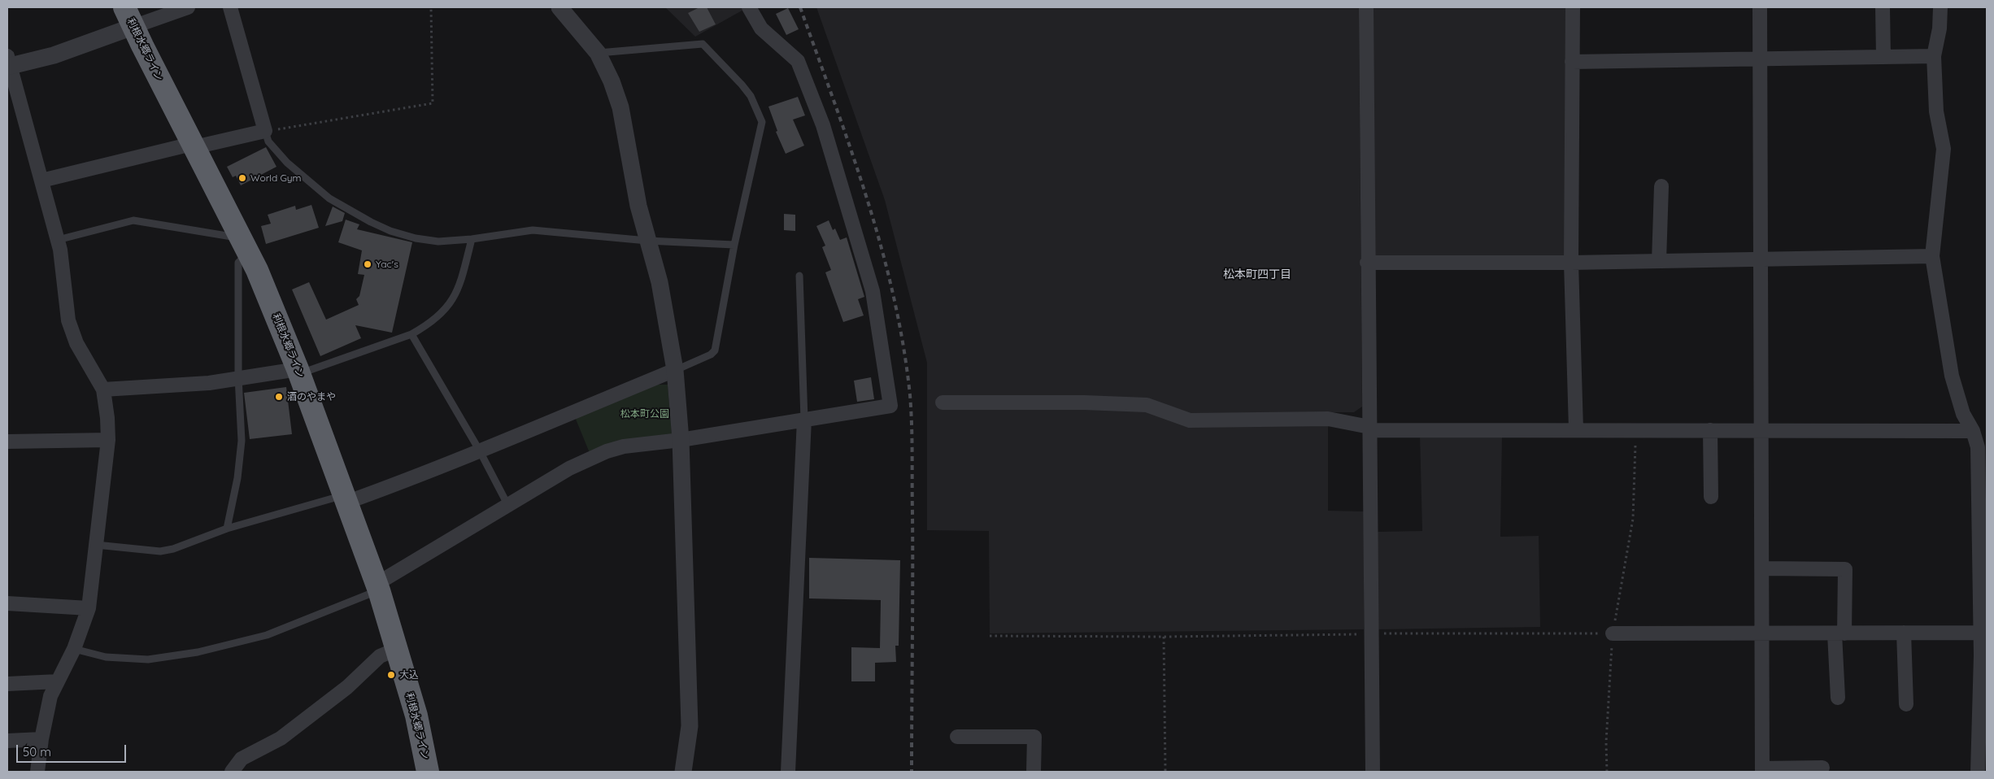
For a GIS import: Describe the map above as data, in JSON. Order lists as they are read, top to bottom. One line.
{"streets":{"highway":["利根水郷ライン"]},"districts":["松本町四丁目"],"parks":["松本町公園"],"places":["World Gym","Yac's","酒のやまや","大込"],"scale_bar":"50 m"}
